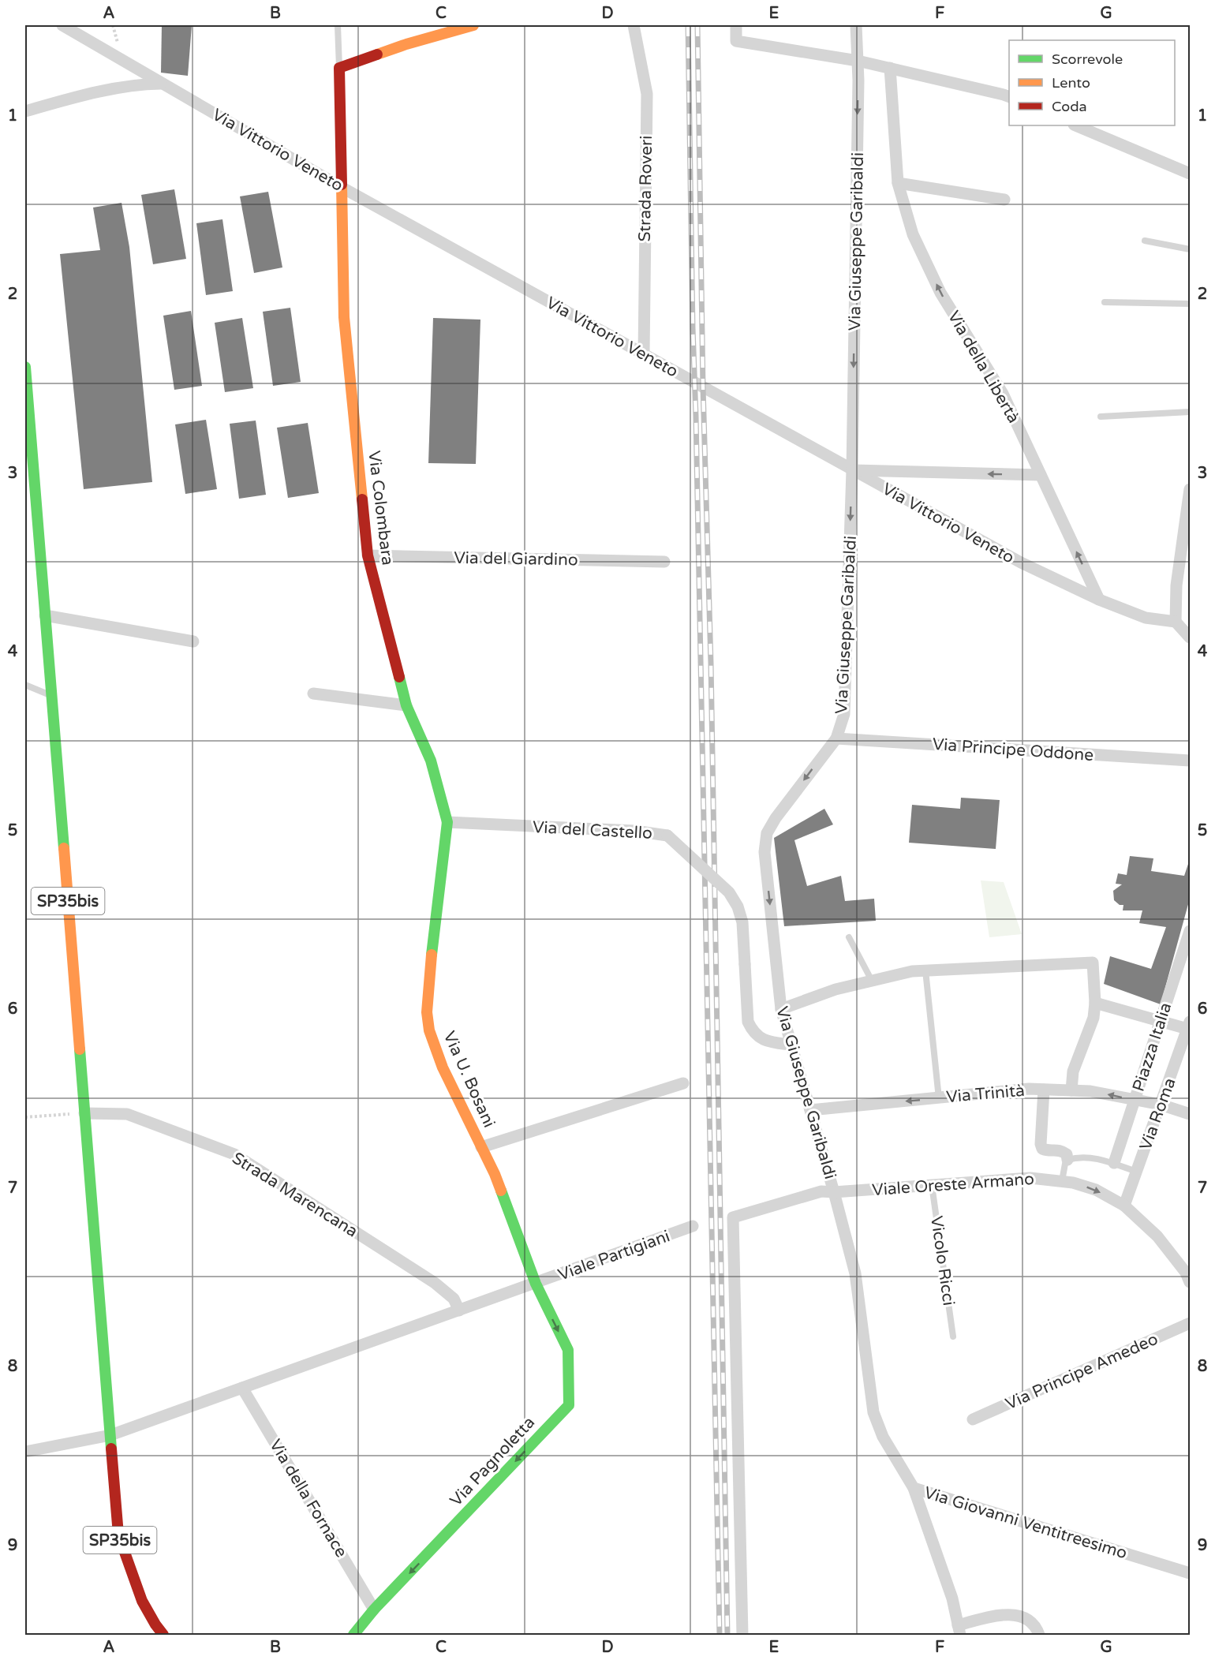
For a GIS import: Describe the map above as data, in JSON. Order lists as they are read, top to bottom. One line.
{"streets":{"street":["Via Vittorio Veneto","Strada Roveri","Via Giuseppe Garibaldi","Via della Libertà","Via Colombara","Via del Giardino","Via Principe Oddone","Via del Castello","SP35bis","Piazza Italia","Via U. Bosani","Via Trinità","Via Roma","Viale Oreste Armano","Strada Marencana","Viale Partigiani","Via Principe Amedeo","Via Pagnoletta","Via della Fornace","Via Giovanni Ventitreesimo"],"lane":["Vicolo Ricci"]},"crossings":[["Via Vittorio Veneto","Strada Roveri"],["Via Vittorio Veneto","Via Giuseppe Garibaldi"],["Via Vittorio Veneto","Via della Libertà"],["Via Vittorio Veneto","Via Colombara"],["Via Giuseppe Garibaldi","Via Principe Oddone"],["Via Giuseppe Garibaldi","Via del Castello"],["Via Giuseppe Garibaldi","Via Trinità"],["Via Giuseppe Garibaldi","Viale Oreste Armano"],["Via Giuseppe Garibaldi","Via Giovanni Ventitreesimo"],["Via Colombara","Via del Giardino"],["Via Colombara","Via del Castello"],["Via Colombara","Via U. Bosani"],["Via del Castello","Via U. Bosani"],["SP35bis","Strada Marencana"],["SP35bis","Viale Partigiani"],["Piazza Italia","Via Trinità"],["Via U. Bosani","Viale Partigiani"],["Via U. Bosani","Via Pagnoletta"],["Via Trinità","Via Roma"],["Via Roma","Viale Oreste Armano"],["Viale Oreste Armano","Vicolo Ricci"],["Viale Oreste Armano","Via Giovanni Ventitreesimo"],["Strada Marencana","Viale Partigiani"],["Viale Partigiani","Via Pagnoletta"],["Viale Partigiani","Via della Fornace"],["Via Pagnoletta","Via della Fornace"]],"one_way":["Via Giuseppe Garibaldi","Via della Libertà","Via Trinità","Via Pagnoletta"],"legend":["Scorrevole","Lento","Coda"],"grid":{"columns":["A","B","C","D","E","F","G"],"rows":["1","2","3","4","5","6","7","8","9"]}}
